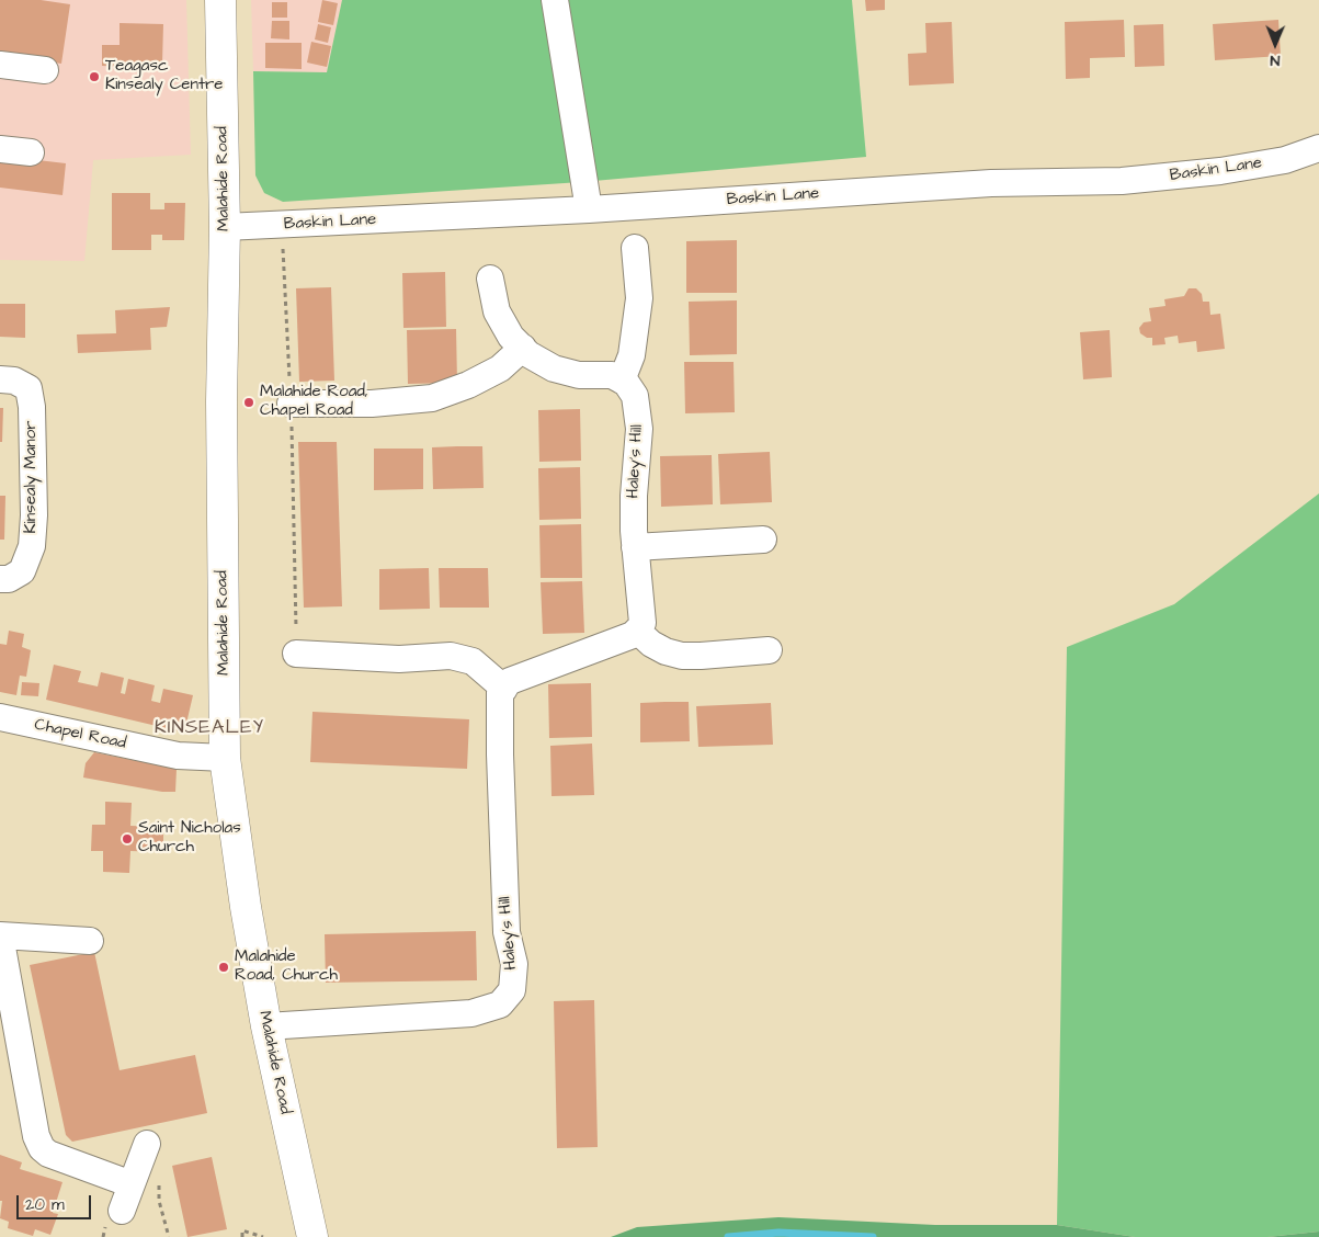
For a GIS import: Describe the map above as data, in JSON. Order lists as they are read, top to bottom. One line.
{"streets":{"main road":["Malahide Road"],"street":["Baskin Lane","Haley's Hill","Kinsealy Manor","Chapel Road"]},"crossings":[["Baskin Lane","Malahide Road"],["Malahide Road","Haley's Hill"],["Malahide Road","Chapel Road"]],"districts":["KINSEALEY"],"places":["Teagasc Kinsealy Centre","Malahide Road, Chapel Road","Saint Nicholas Church","Malahide Road, Church"],"scale_bar":"20 m","north":"bottom"}
